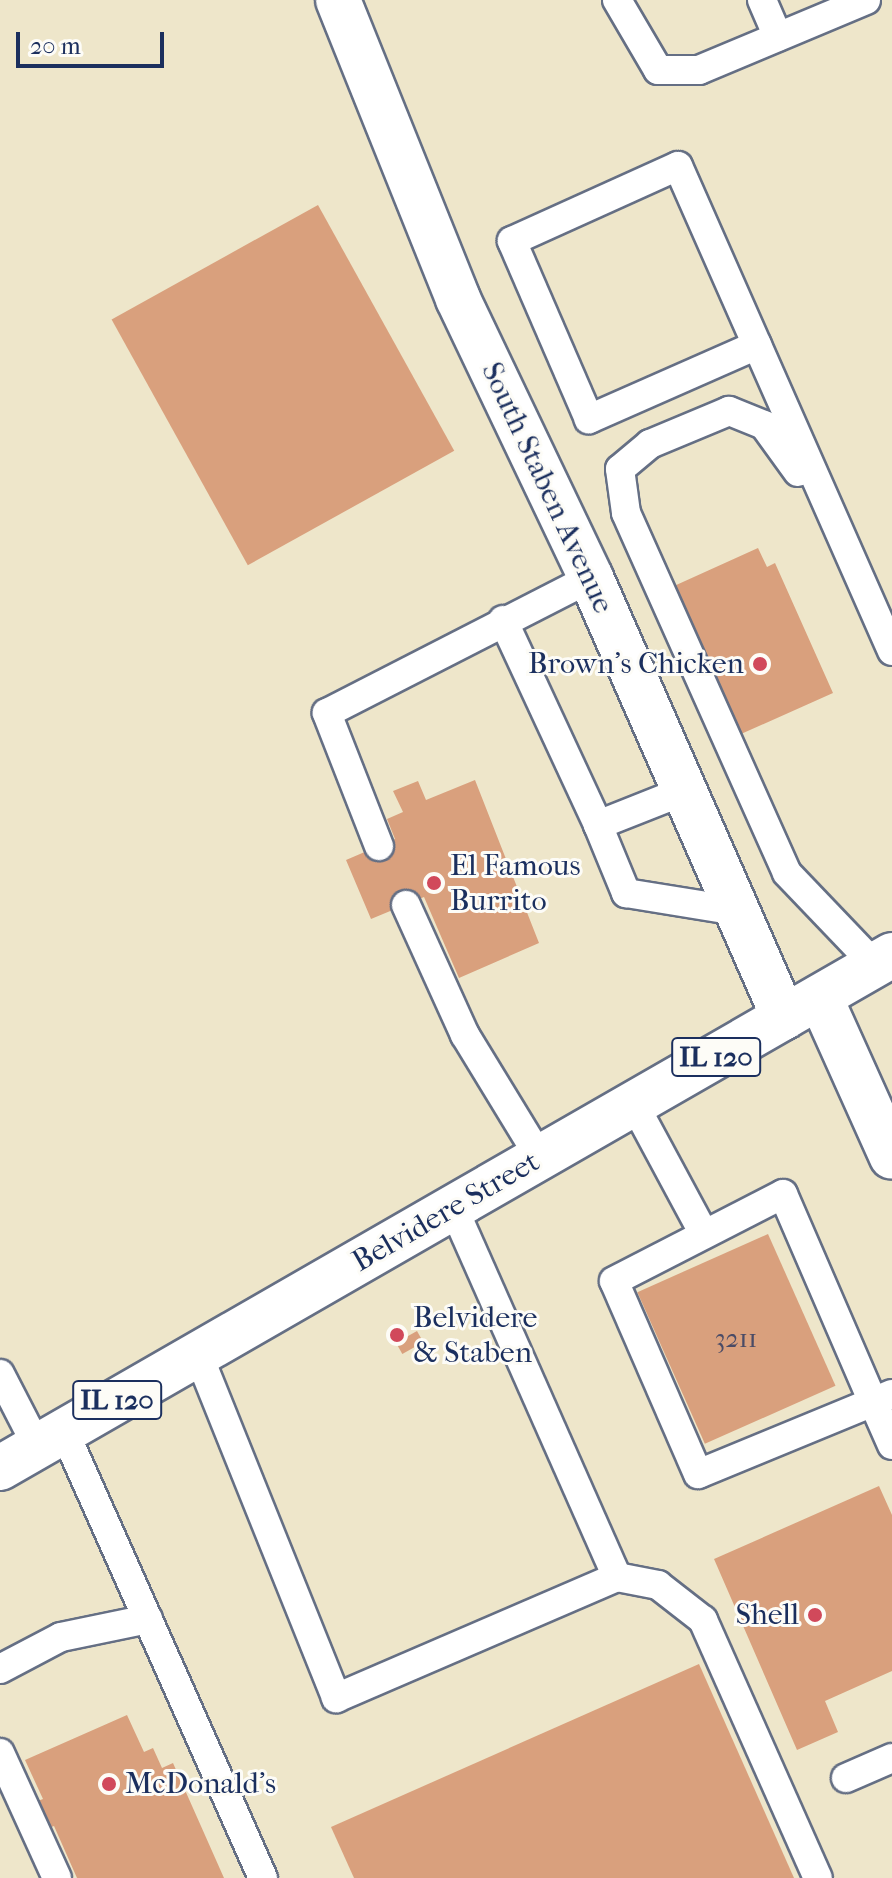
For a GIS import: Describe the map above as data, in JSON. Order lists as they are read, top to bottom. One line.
{"streets":{"street":["South Staben Avenue","IL 120","Belvidere Street"]},"crossings":[["South Staben Avenue","Belvidere Street"]],"places":["Brown's Chicken","El Famous Burrito","Belvidere & Staben","Shell","McDonald's"],"house_numbers":["3211"],"scale_bar":"20 m"}
